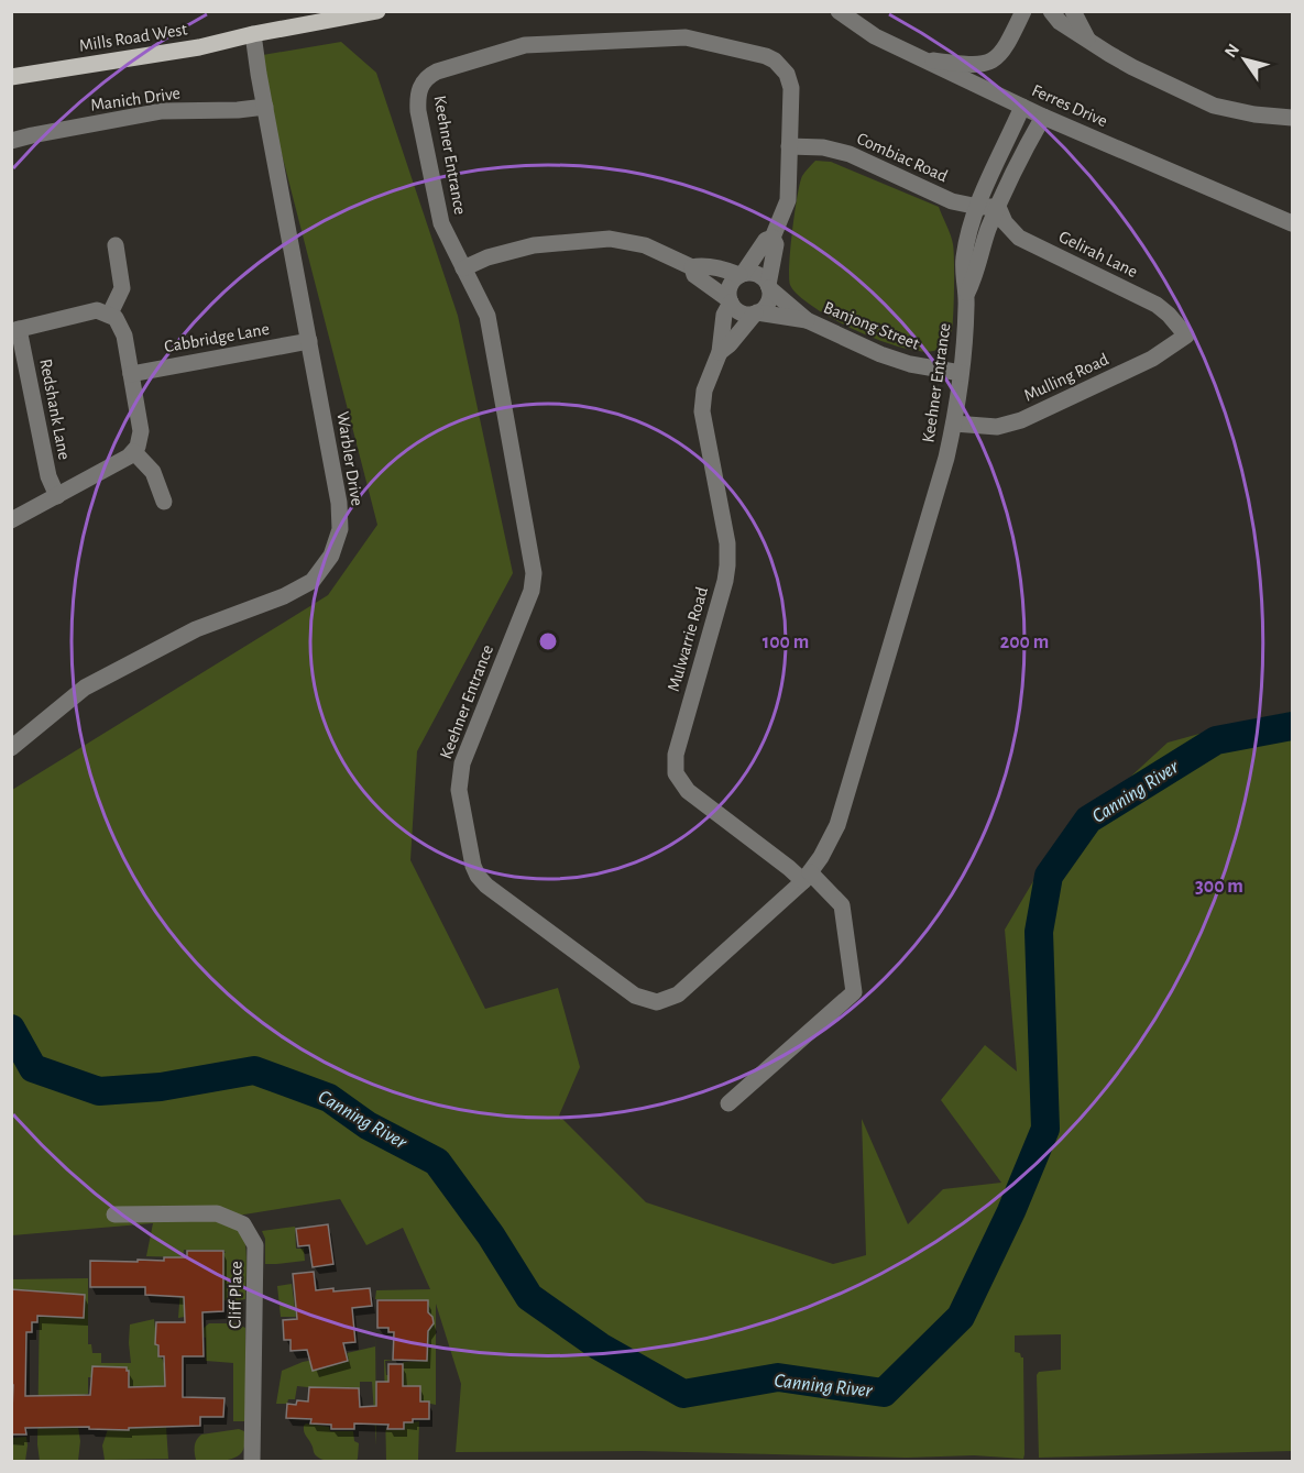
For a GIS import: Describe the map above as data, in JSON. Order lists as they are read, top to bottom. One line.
{"streets":{"main road":["Mills Road West"],"street":["Manich Drive","Ferres Drive","Keehner Entrance","Combiac Road","Gelirah Lane","Banjong Street","Cabbridge Lane","Mulling Road","Redshank Lane","Warbler Drive","Mulwarrie Road","Cliff Place"]},"crossings":[["Mills Road West","Warbler Drive"],["Manich Drive","Warbler Drive"],["Ferres Drive","Keehner Entrance"],["Keehner Entrance","Combiac Road"],["Keehner Entrance","Gelirah Lane"],["Keehner Entrance","Banjong Street"],["Keehner Entrance","Mulling Road"],["Keehner Entrance","Mulwarrie Road"],["Combiac Road","Gelirah Lane"],["Gelirah Lane","Mulling Road"],["Banjong Street","Mulwarrie Road"],["Cabbridge Lane","Warbler Drive"]],"water":["Canning River"],"north":"top left","rings":["100 m","200 m","300 m"]}
